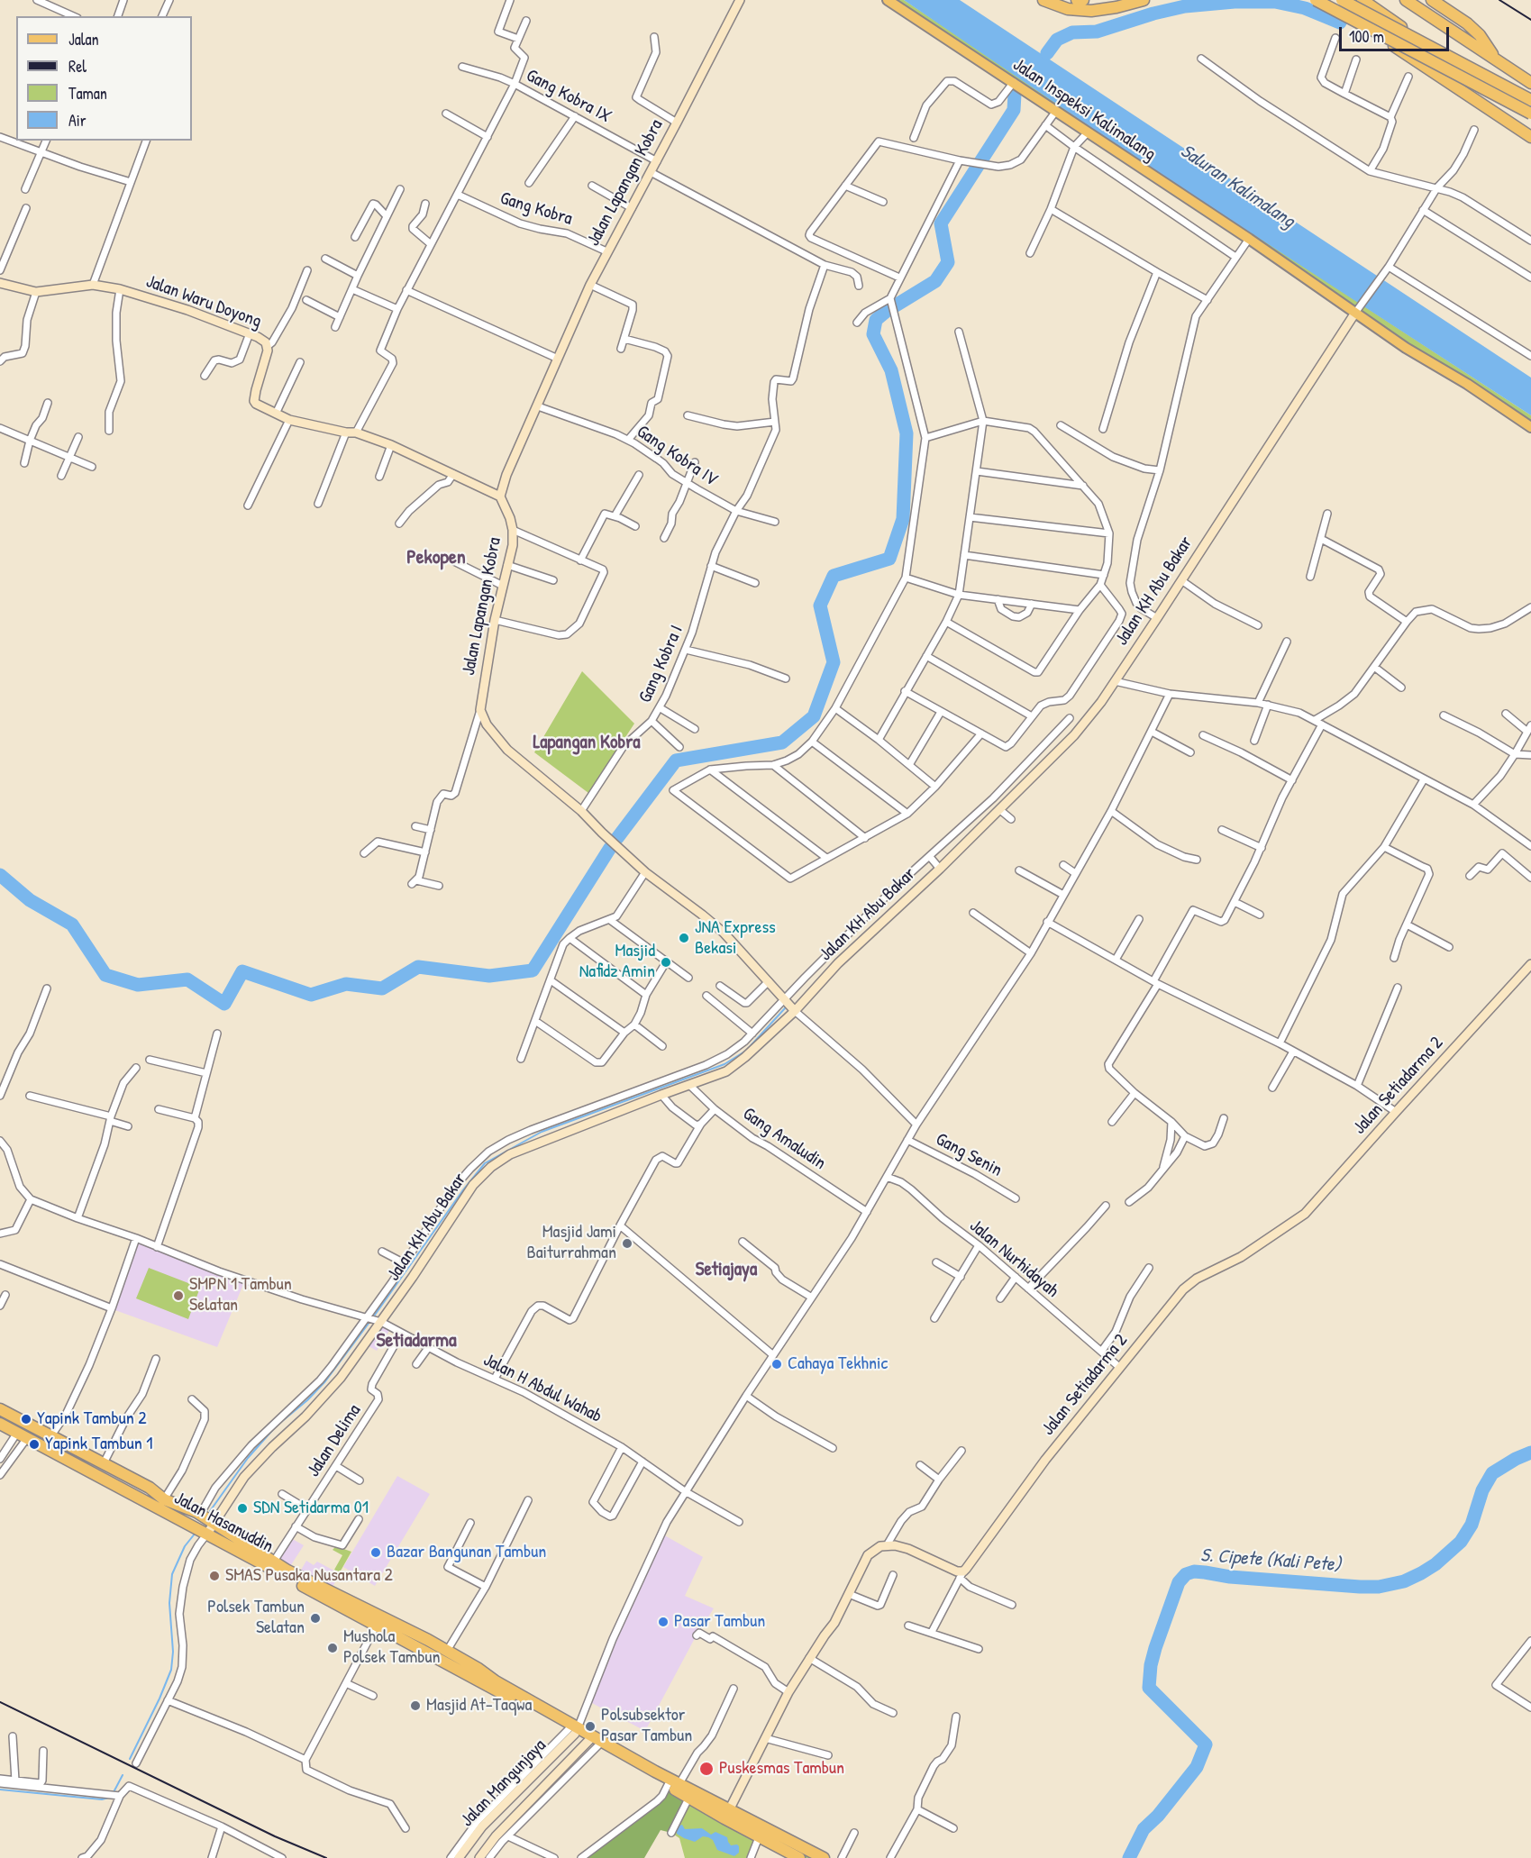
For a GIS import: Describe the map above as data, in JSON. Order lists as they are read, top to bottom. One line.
{"streets":{"highway":["Jalan Hasanuddin"],"main road":["Jalan Inspeksi Kalimalang"],"street":["Gang Kobra IX","Jalan Lapangan Kobra","Gang Kobra","Jalan Waru Doyong","Gang Kobra IV","Jalan KH Abu Bakar","Gang Kobra I","Jalan Setiadarma 2","Gang Amaludin","Gang Senin","Jalan Nurhidayah","Jalan H Abdul Wahab","Jalan Delima","Jalan Mangunjaya"]},"crossings":[["Gang Kobra IX","Jalan Lapangan Kobra"],["Jalan Inspeksi Kalimalang","Jalan KH Abu Bakar"],["Jalan Lapangan Kobra","Gang Kobra"],["Jalan Lapangan Kobra","Jalan Waru Doyong"],["Jalan Lapangan Kobra","Gang Kobra IV"],["Gang Kobra IV","Gang Kobra I"],["Jalan KH Abu Bakar","Gang Amaludin"],["Jalan KH Abu Bakar","Jalan H Abdul Wahab"],["Jalan KH Abu Bakar","Jalan Hasanuddin"],["Jalan Setiadarma 2","Jalan Nurhidayah"],["Jalan H Abdul Wahab","Jalan Delima"],["Jalan Delima","Jalan Hasanuddin"],["Jalan Hasanuddin","Jalan Mangunjaya"]],"districts":["Pekopen","Lapangan Kobra","Setiajaya","Setiadarma"],"water":["Saluran Kalimalang","S. Cipete (Kali Pete)"],"places":["JNA Express Bekasi","Masjid Nafidz Amin","Masjid Jami Baiturrahman","SMPN 1 Tambun Selatan","Cahaya Tekhnic","Yapink Tambun 2","Yapink Tambun 1","SDN Setidarma 01","Bazar Bangunan Tambun","SMAS Pusaka Nusantara 2","Polsek Tambun Selatan","Pasar Tambun","Mushola Polsek Tambun","Masjid At-Taqwa","Polsubsektor Pasar Tambun","Puskesmas Tambun"],"legend":["Jalan","Rel","Taman","Air"],"scale_bar":"100 m"}
